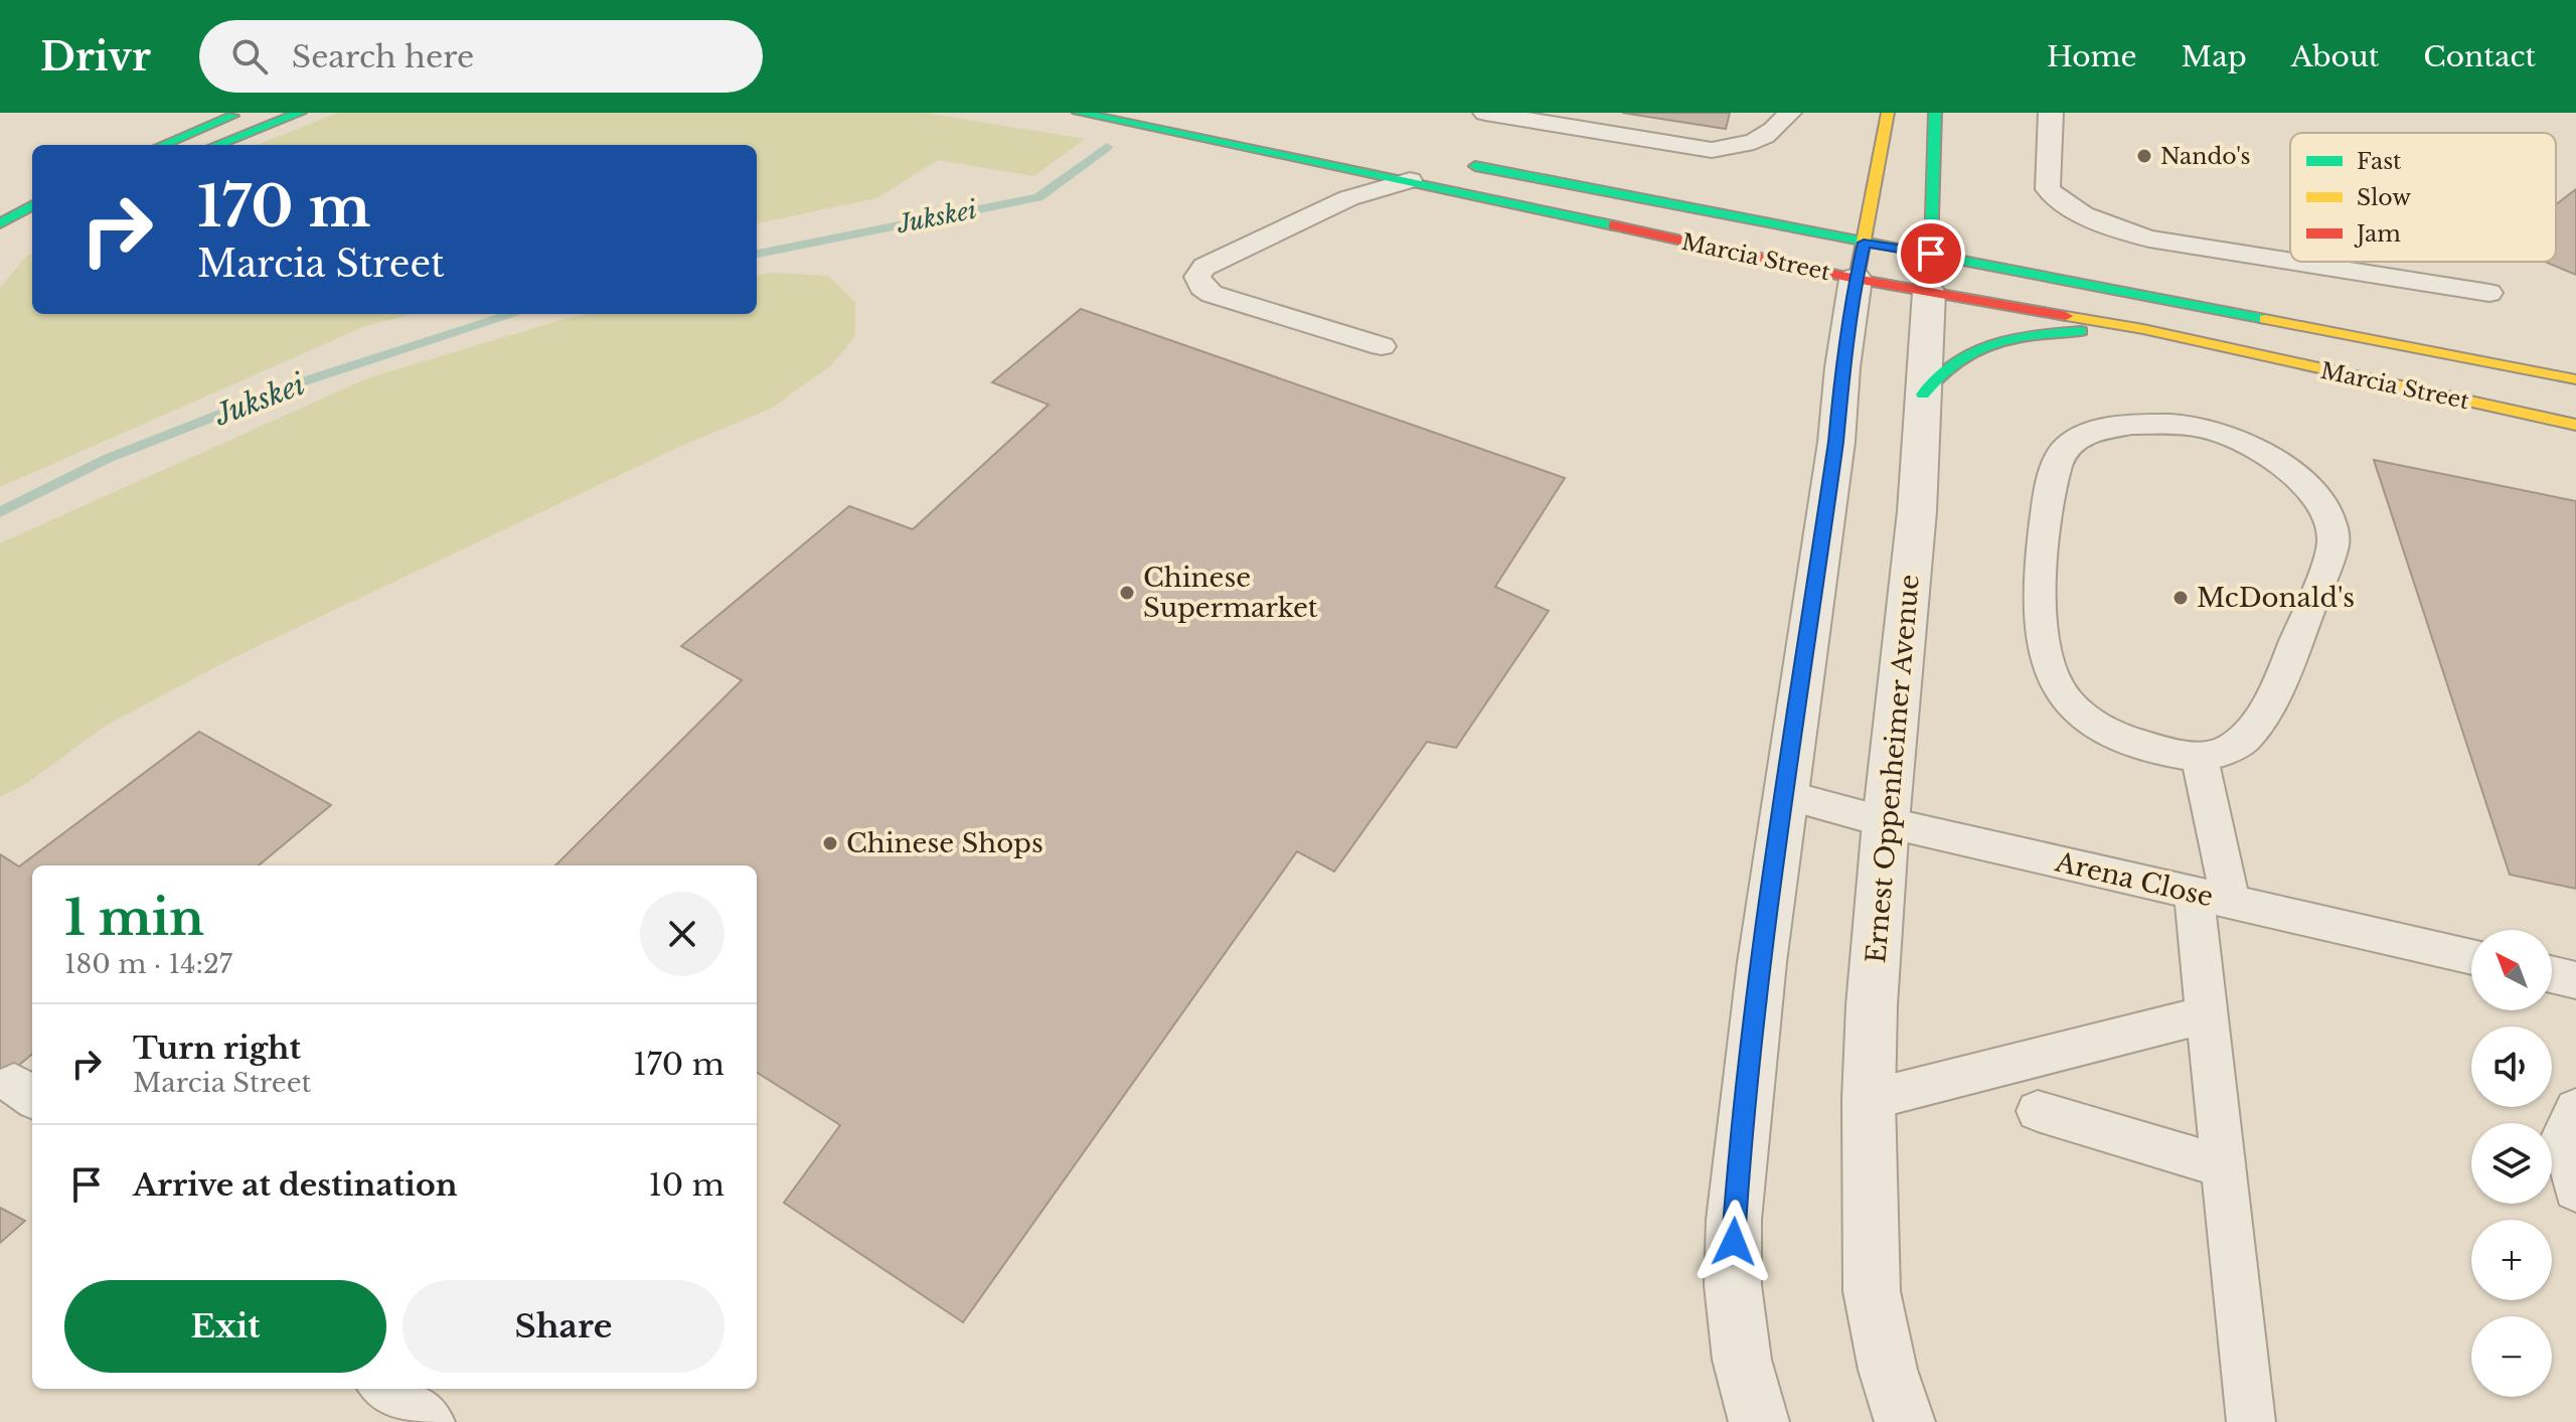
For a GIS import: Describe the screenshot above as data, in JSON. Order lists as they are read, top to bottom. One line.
{"streets":{"main road":["Marcia Street","Ernest Oppenheimer Avenue"],"lane":["Arena Close"]},"crossings":[["Marcia Street","Ernest Oppenheimer Avenue"],["Ernest Oppenheimer Avenue","Arena Close"]],"water":["Jukskei"],"places":["Nando's","Chinese Supermarket","McDonald's","Chinese Shops"],"legend":["Fast","Slow","Jam"],"north":"top left","page":{"header":"Drivr","search":"Search here","nav":["Home","Map","About","Contact"],"turn":["170 m","Marcia Street"],"heading":["1 min","180 m · 14:27"],"map_buttons":["+","−"],"list":[{"name":"Turn right","note":"Marcia Street","value":"170 m"},{"name":"Arrive at destination","value":"10 m"}],"buttons":["Exit","Share"]}}
